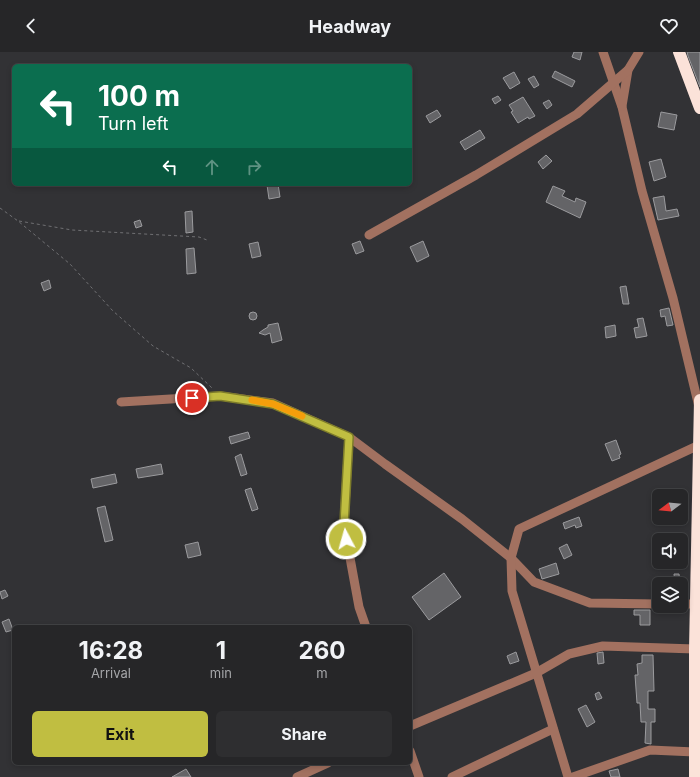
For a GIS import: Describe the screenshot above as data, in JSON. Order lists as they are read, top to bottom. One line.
{"north":"left","page":{"header":"Headway","turn":["100 m","Turn left"],"eta":["16:28","Arrival","1","min","260","m"],"buttons":["Exit","Share"]}}
